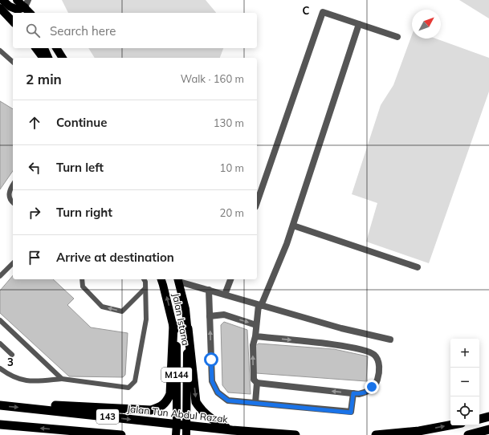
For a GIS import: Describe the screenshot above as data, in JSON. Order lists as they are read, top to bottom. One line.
{"streets":{"highway":["Jalan Tun Abdul Razak","143"],"main road":["Jalan Istana","M144"]},"crossings":[["Jalan Istana","M144"],["Jalan Istana","Jalan Tun Abdul Razak"],["M144","Jalan Tun Abdul Razak"]],"north":"top right","page":{"search":"Search here","heading":["2 min","Walk · 160 m"],"list":[["Continue","130 m"],["Turn left","10 m"],["Turn right","20 m"],"Arrive at destination"],"map_buttons":["+","−"]},"grid":{"columns":["C"],"rows":["3"]}}
